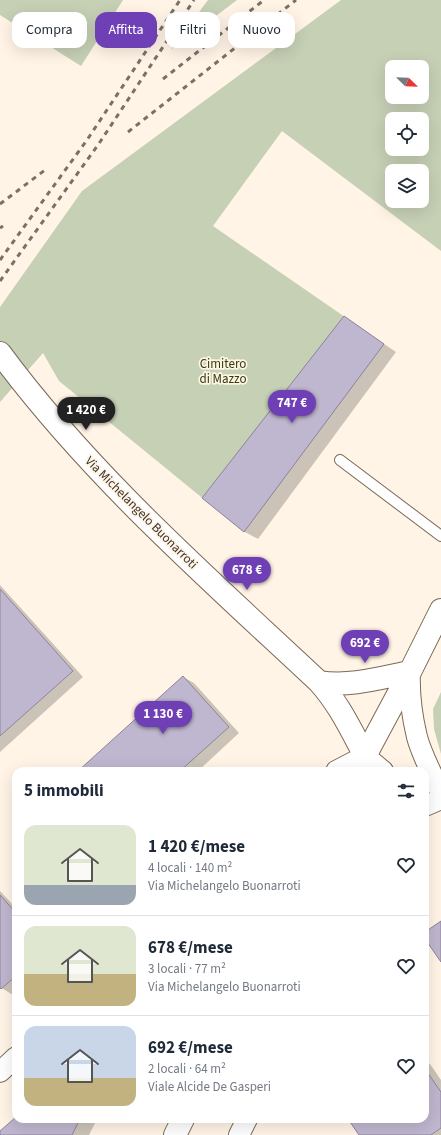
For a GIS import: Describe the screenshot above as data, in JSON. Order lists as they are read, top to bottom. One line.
{"streets":{"street":["Via Michelangelo Buonarroti"]},"parks":["Cimitero di Mazzo"],"north":"bottom right","page":{"chip":["Compra","Affitta","Filtri","Nuovo"],"price":["747 €","1 420 €","678 €","692 €","1 130 €"],"heading":"5 immobili","list":[{"name":"1 420 €/mese","note":"4 locali · 140 m² · Via Michelangelo Buonarroti"},{"name":"678 €/mese","note":"3 locali · 77 m² · Via Michelangelo Buonarroti"},{"name":"692 €/mese","note":"2 locali · 64 m² · Viale Alcide De Gasperi"}]}}
